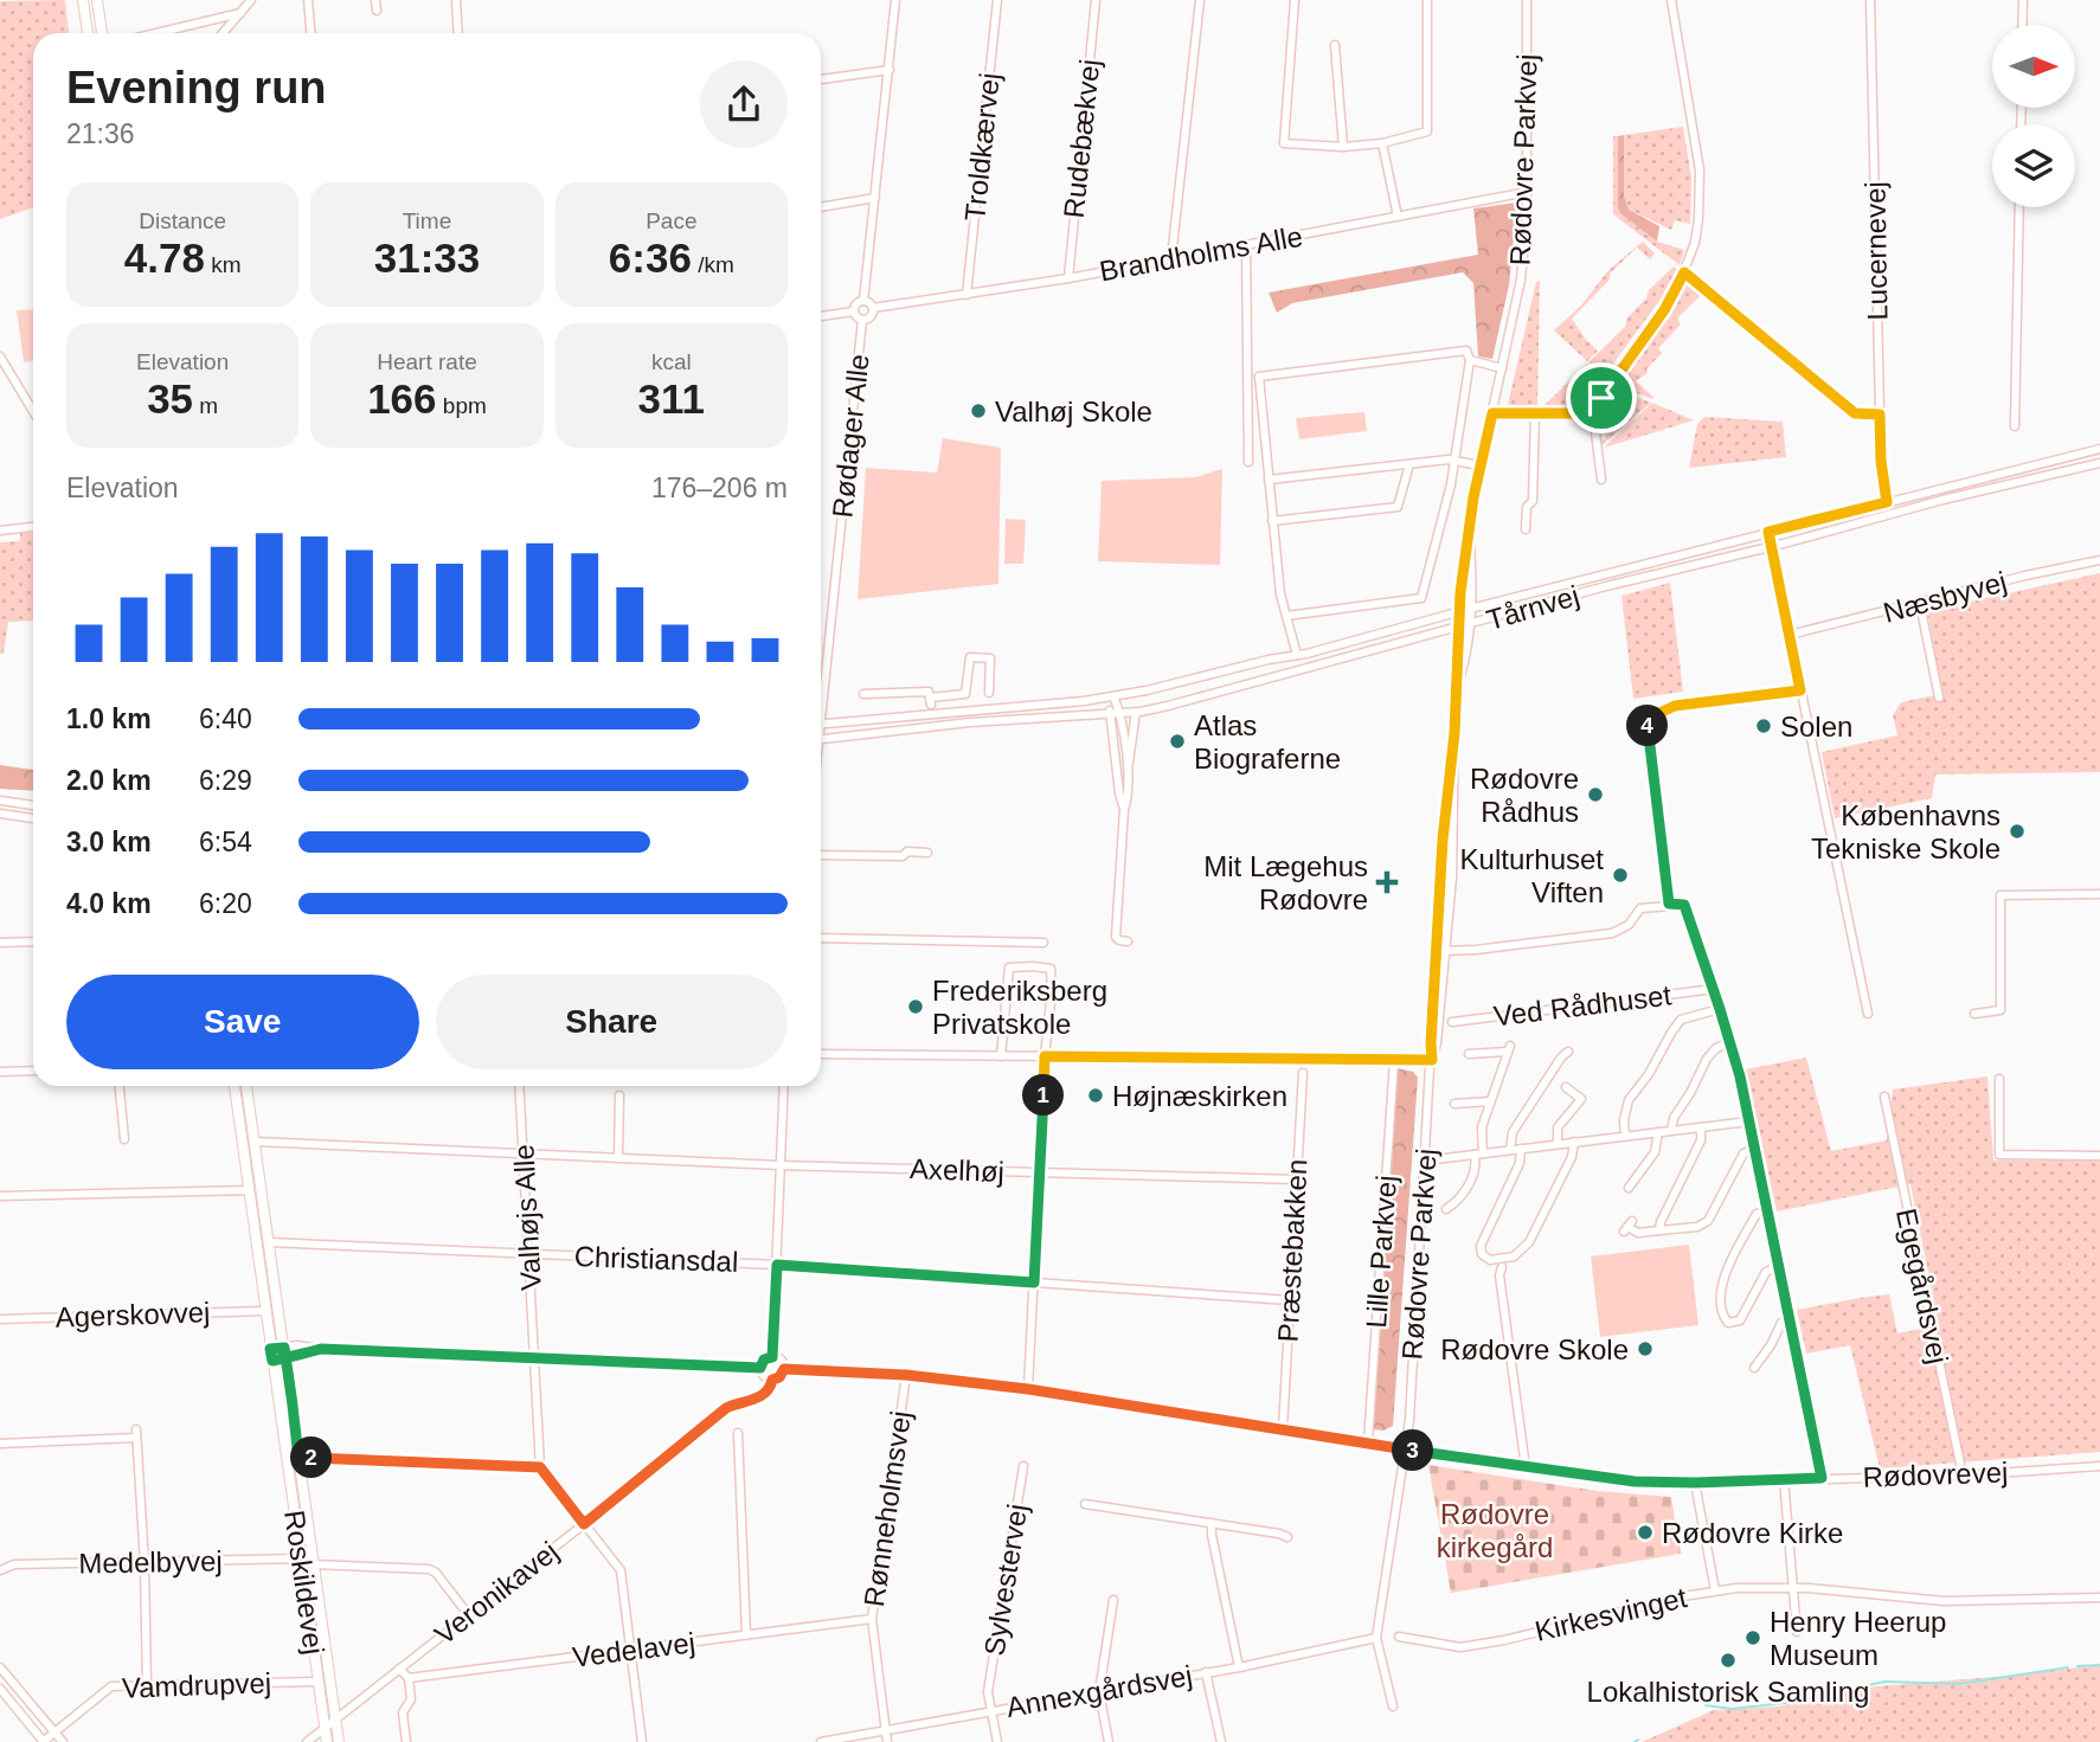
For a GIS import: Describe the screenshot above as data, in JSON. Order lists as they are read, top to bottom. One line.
{"streets":{"main road":["Roskildevej"],"street":["Rudebækvej","Troldkærvej","Rødovre Parkvej","Lucernevej","Brandholms Alle","Rødager Alle","Næsbyvej","Tårnvej","Ved Rådhuset","Axelhøj","Valhøjs Alle","Præstebakken","Lille Parkvej","Christiansdal","Egegårdsvej","Agerskovvej","Rødovrevej","Rønneholmsvej","Medelbyvej","Sylvestervej","Veronikavej","Kirkesvinget","Vedelavej","Vamdrupvej","Annexgårdsvej"]},"crossings":[["Rudebækvej","Brandholms Alle"],["Troldkærvej","Brandholms Alle"],["Rødovre Parkvej","Brandholms Alle"],["Rødovre Parkvej","Tårnvej"],["Rødovre Parkvej","Rødovrevej"],["Rødovre Parkvej","Annexgårdsvej"],["Lucernevej","Tårnvej"],["Brandholms Alle","Rødager Alle"],["Axelhøj","Valhøjs Alle"],["Axelhøj","Præstebakken"],["Axelhøj","Roskildevej"],["Valhøjs Alle","Christiansdal"],["Præstebakken","Christiansdal"],["Præstebakken","Rødovrevej"],["Lille Parkvej","Rødovrevej"],["Christiansdal","Roskildevej"],["Egegårdsvej","Rødovrevej"],["Agerskovvej","Roskildevej"],["Rødovrevej","Rønneholmsvej"],["Rødovrevej","Veronikavej"],["Rødovrevej","Kirkesvinget"],["Rønneholmsvej","Vedelavej"],["Rønneholmsvej","Annexgårdsvej"],["Medelbyvej","Roskildevej"],["Sylvestervej","Annexgårdsvej"],["Roskildevej","Veronikavej"],["Roskildevej","Vamdrupvej"]],"parks":["Rødovre kirkegård"],"places":{"other":["Valhøj Skole","Solen","Atlas Biograferne","Rødovre Rådhus","Københavns Tekniske Skole","Kulturhuset Viften","Frederiksberg Privatskole","Højnæskirken","Rødovre Skole","Rødovre Kirke","Henry Heerup Museum","Lokalhistorisk Samling"],"health":["Mit Lægehus Rødovre"]},"north":"right","page":{"heading":["Evening run","21:36"],"stats":[["Distance","4.78 km"],["Time","31:33"],["Pace","6:36 /km"],["Elevation","35 m"],["Heart rate","166 bpm"],["kcal","311"]],"chart":["Elevation","176–206 m"],"list":[{"name":"1.0 km","note":"6:40"},{"name":"2.0 km","note":"6:29"},{"name":"3.0 km","note":"6:54"},{"name":"4.0 km","note":"6:20"}],"pins":["4","1","3","2"],"buttons":["Save","Share"]}}
